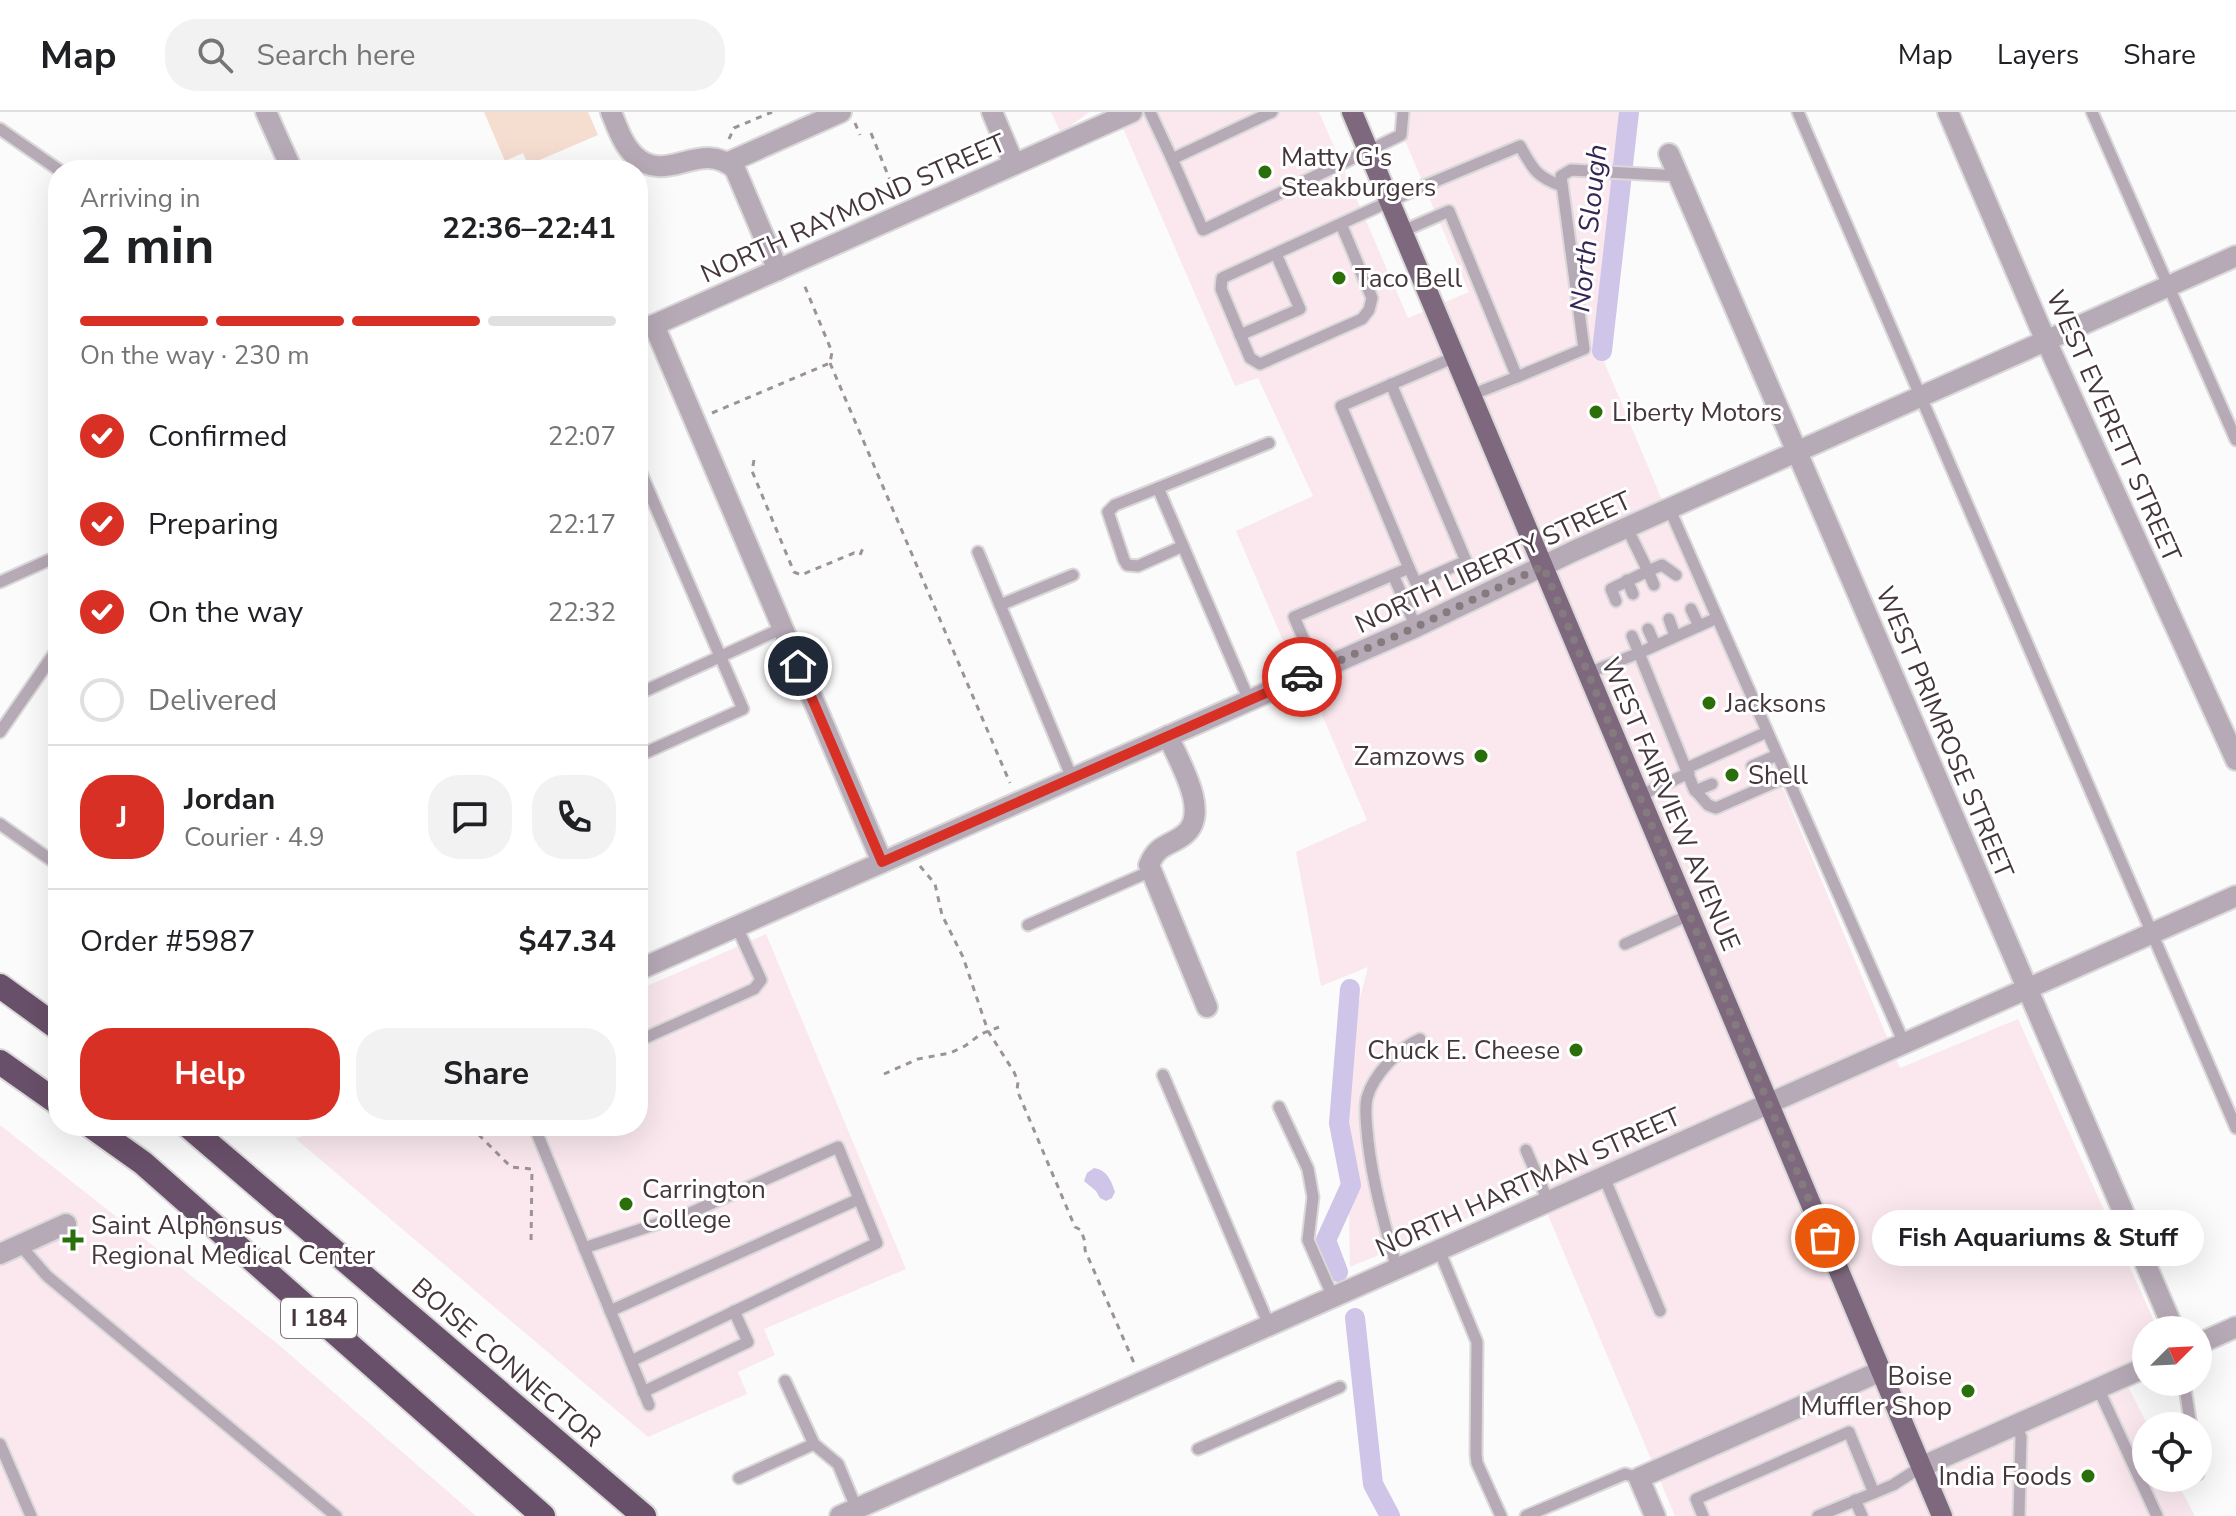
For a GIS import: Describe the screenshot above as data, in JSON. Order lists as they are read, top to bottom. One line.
{"streets":{"highway":["I 184","BOISE CONNECTOR"],"main road":["WEST FAIRVIEW AVENUE"],"street":["NORTH RAYMOND STREET","WEST EVERETT STREET","NORTH LIBERTY STREET","WEST PRIMROSE STREET","NORTH HARTMAN STREET"]},"crossings":[["WEST EVERETT STREET","NORTH LIBERTY STREET"],["NORTH LIBERTY STREET","WEST PRIMROSE STREET"],["NORTH LIBERTY STREET","WEST FAIRVIEW AVENUE"],["WEST PRIMROSE STREET","NORTH HARTMAN STREET"],["WEST FAIRVIEW AVENUE","NORTH HARTMAN STREET"]],"water":["North Slough"],"places":{"other":["Matty G's Steakburgers","Taco Bell","Liberty Motors","Jacksons","Zamzows","Shell","Chuck E. Cheese","Carrington College","Fish Aquariums & Stuff","Boise Muffler Shop","India Foods"],"health":["Saint Alphonsus Regional Medical Center"]},"north":"top right","page":{"header":"Map","search":"Search here","nav":["Map","Layers","Share"],"heading":["2 min","Arriving in","22:36–22:41"],"panel":["Jordan","Courier · 4.9","Order #5987","$47.34"],"bar":"On the way · 230 m","list":[["Confirmed","22:07"],["Preparing","22:17"],["On the way","22:32"],"Delivered"],"round":"J","buttons":["Help","Share"],"bubble":"Fish Aquariums & Stuff"}}
